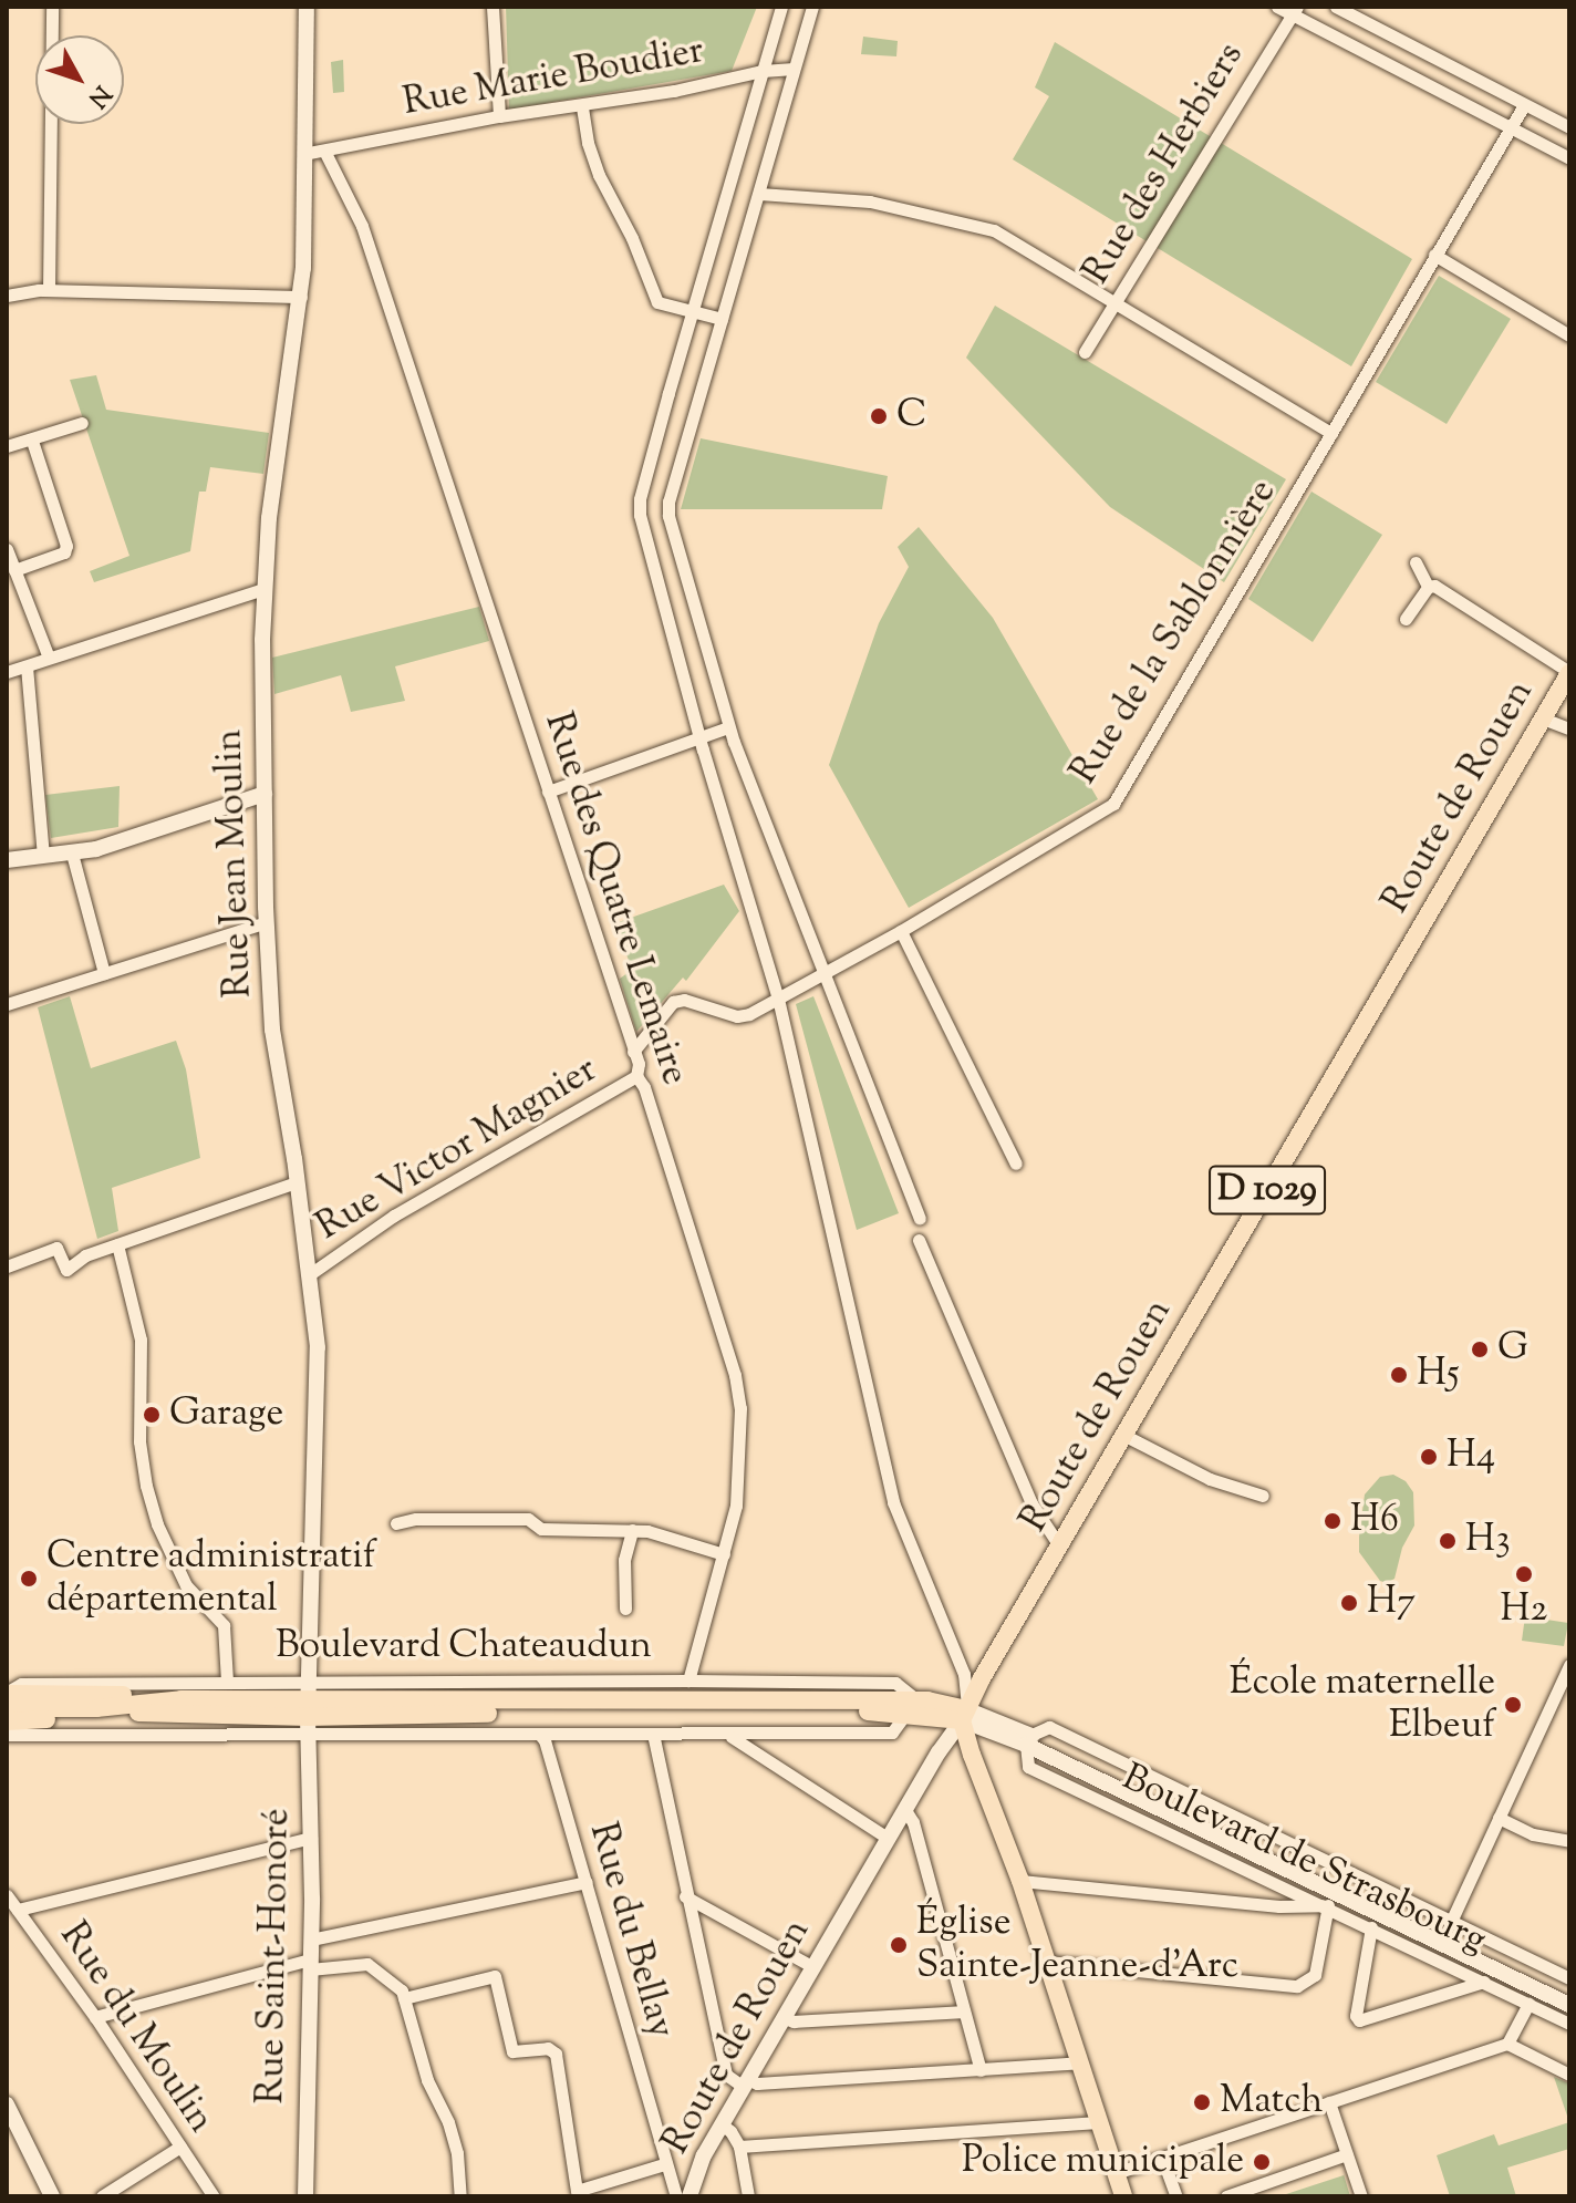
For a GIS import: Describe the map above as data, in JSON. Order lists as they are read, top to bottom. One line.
{"streets":{"main road":["Route de Rouen","Rue Jean Moulin","D 1029","Boulevard Chateaudun","Boulevard de Strasbourg","Rue Saint-Honoré"],"street":["Rue Marie Boudier","Rue des Herbiers","Rue de la Sablonnière","Rue des Quatre Lemaire","Rue Victor Magnier","Rue du Bellay","Rue du Moulin"]},"crossings":[["Rue Marie Boudier","Rue Jean Moulin"],["Rue Marie Boudier","Rue des Quatre Lemaire"],["Rue de la Sablonnière","Rue des Quatre Lemaire"],["Route de Rouen","Boulevard Chateaudun"],["Route de Rouen","Boulevard de Strasbourg"],["Rue Jean Moulin","Rue Victor Magnier"],["Rue Jean Moulin","Boulevard Chateaudun"],["Rue Jean Moulin","Rue Saint-Honoré"],["Rue des Quatre Lemaire","Rue Victor Magnier"],["Rue des Quatre Lemaire","Boulevard Chateaudun"],["Boulevard Chateaudun","Boulevard de Strasbourg"],["Boulevard Chateaudun","Rue du Bellay"],["Boulevard Chateaudun","Rue Saint-Honoré"]],"places":["C","G","H5","Garage","H4","H6","H3","H2","Centre administratif départemental","H7","École maternelle Elbeuf","Église Sainte-Jeanne-d'Arc","Match","Police municipale"],"north":"bottom right"}
